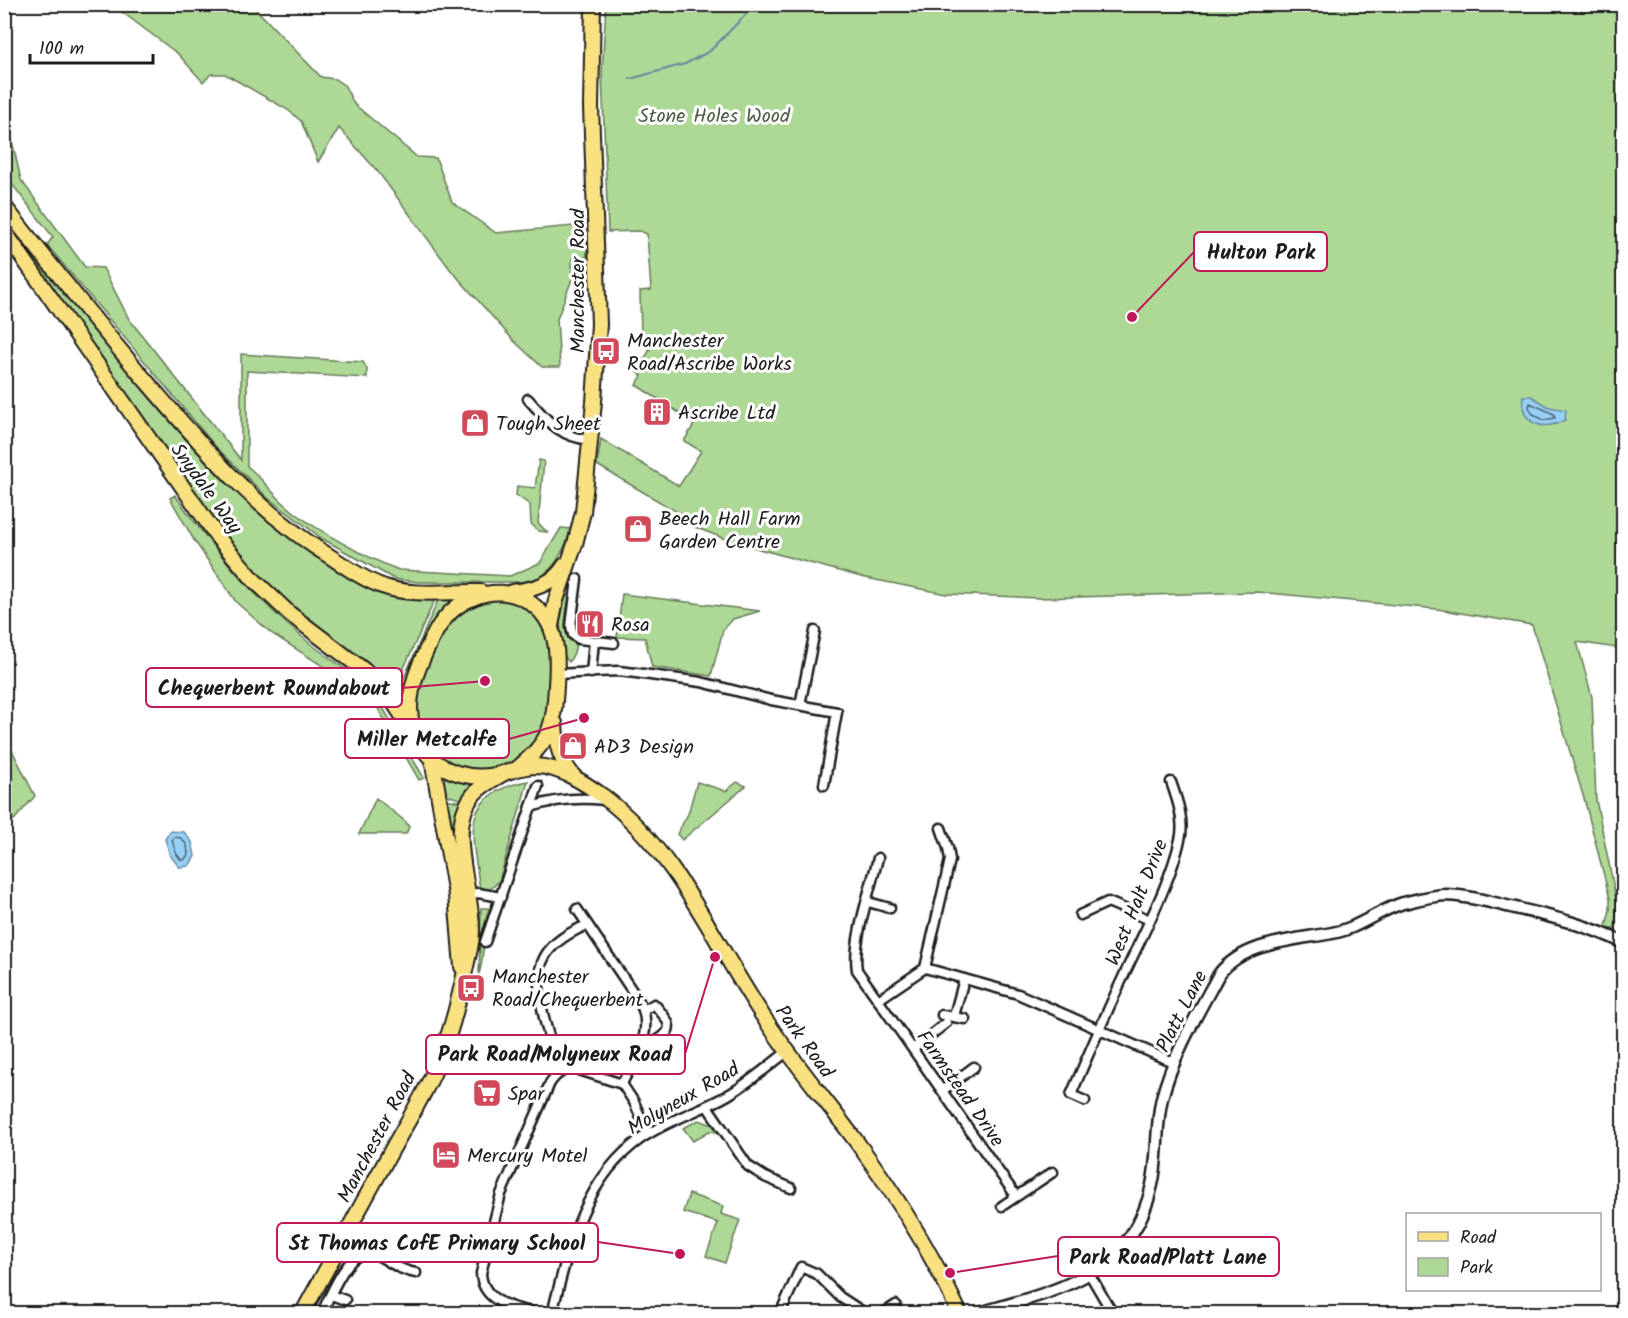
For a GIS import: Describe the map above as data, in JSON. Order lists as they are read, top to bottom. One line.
{"streets":{"main road":["Manchester Road","Snydale Way","Park Road"],"street":["West Halt Drive","Platt Lane","Farmstead Drive","Molyneux Road"]},"crossings":[["Manchester Road","Snydale Way"],["Manchester Road","Park Road"],["Snydale Way","Park Road"],["Park Road","Molyneux Road"]],"parks":["Stone Holes Wood"],"places":{"other":["Hulton Park","Chequerbent Roundabout","Miller Metcalfe","Park Road/Molyneux Road","St Thomas CofE Primary School","Park Road/Platt Lane"],"bus stop":["Manchester Road/Ascribe Works","Manchester Road/Chequerbent"],"building":["Ascribe Ltd"],"shop":["Tough Sheet","Beech Hall Farm Garden Centre","AD3 Design"],"restaurant":["Rosa"],"supermarket":["Spar"],"hotel":["Mercury Motel"]},"legend":["Road","Park"],"scale_bar":"100 m"}
